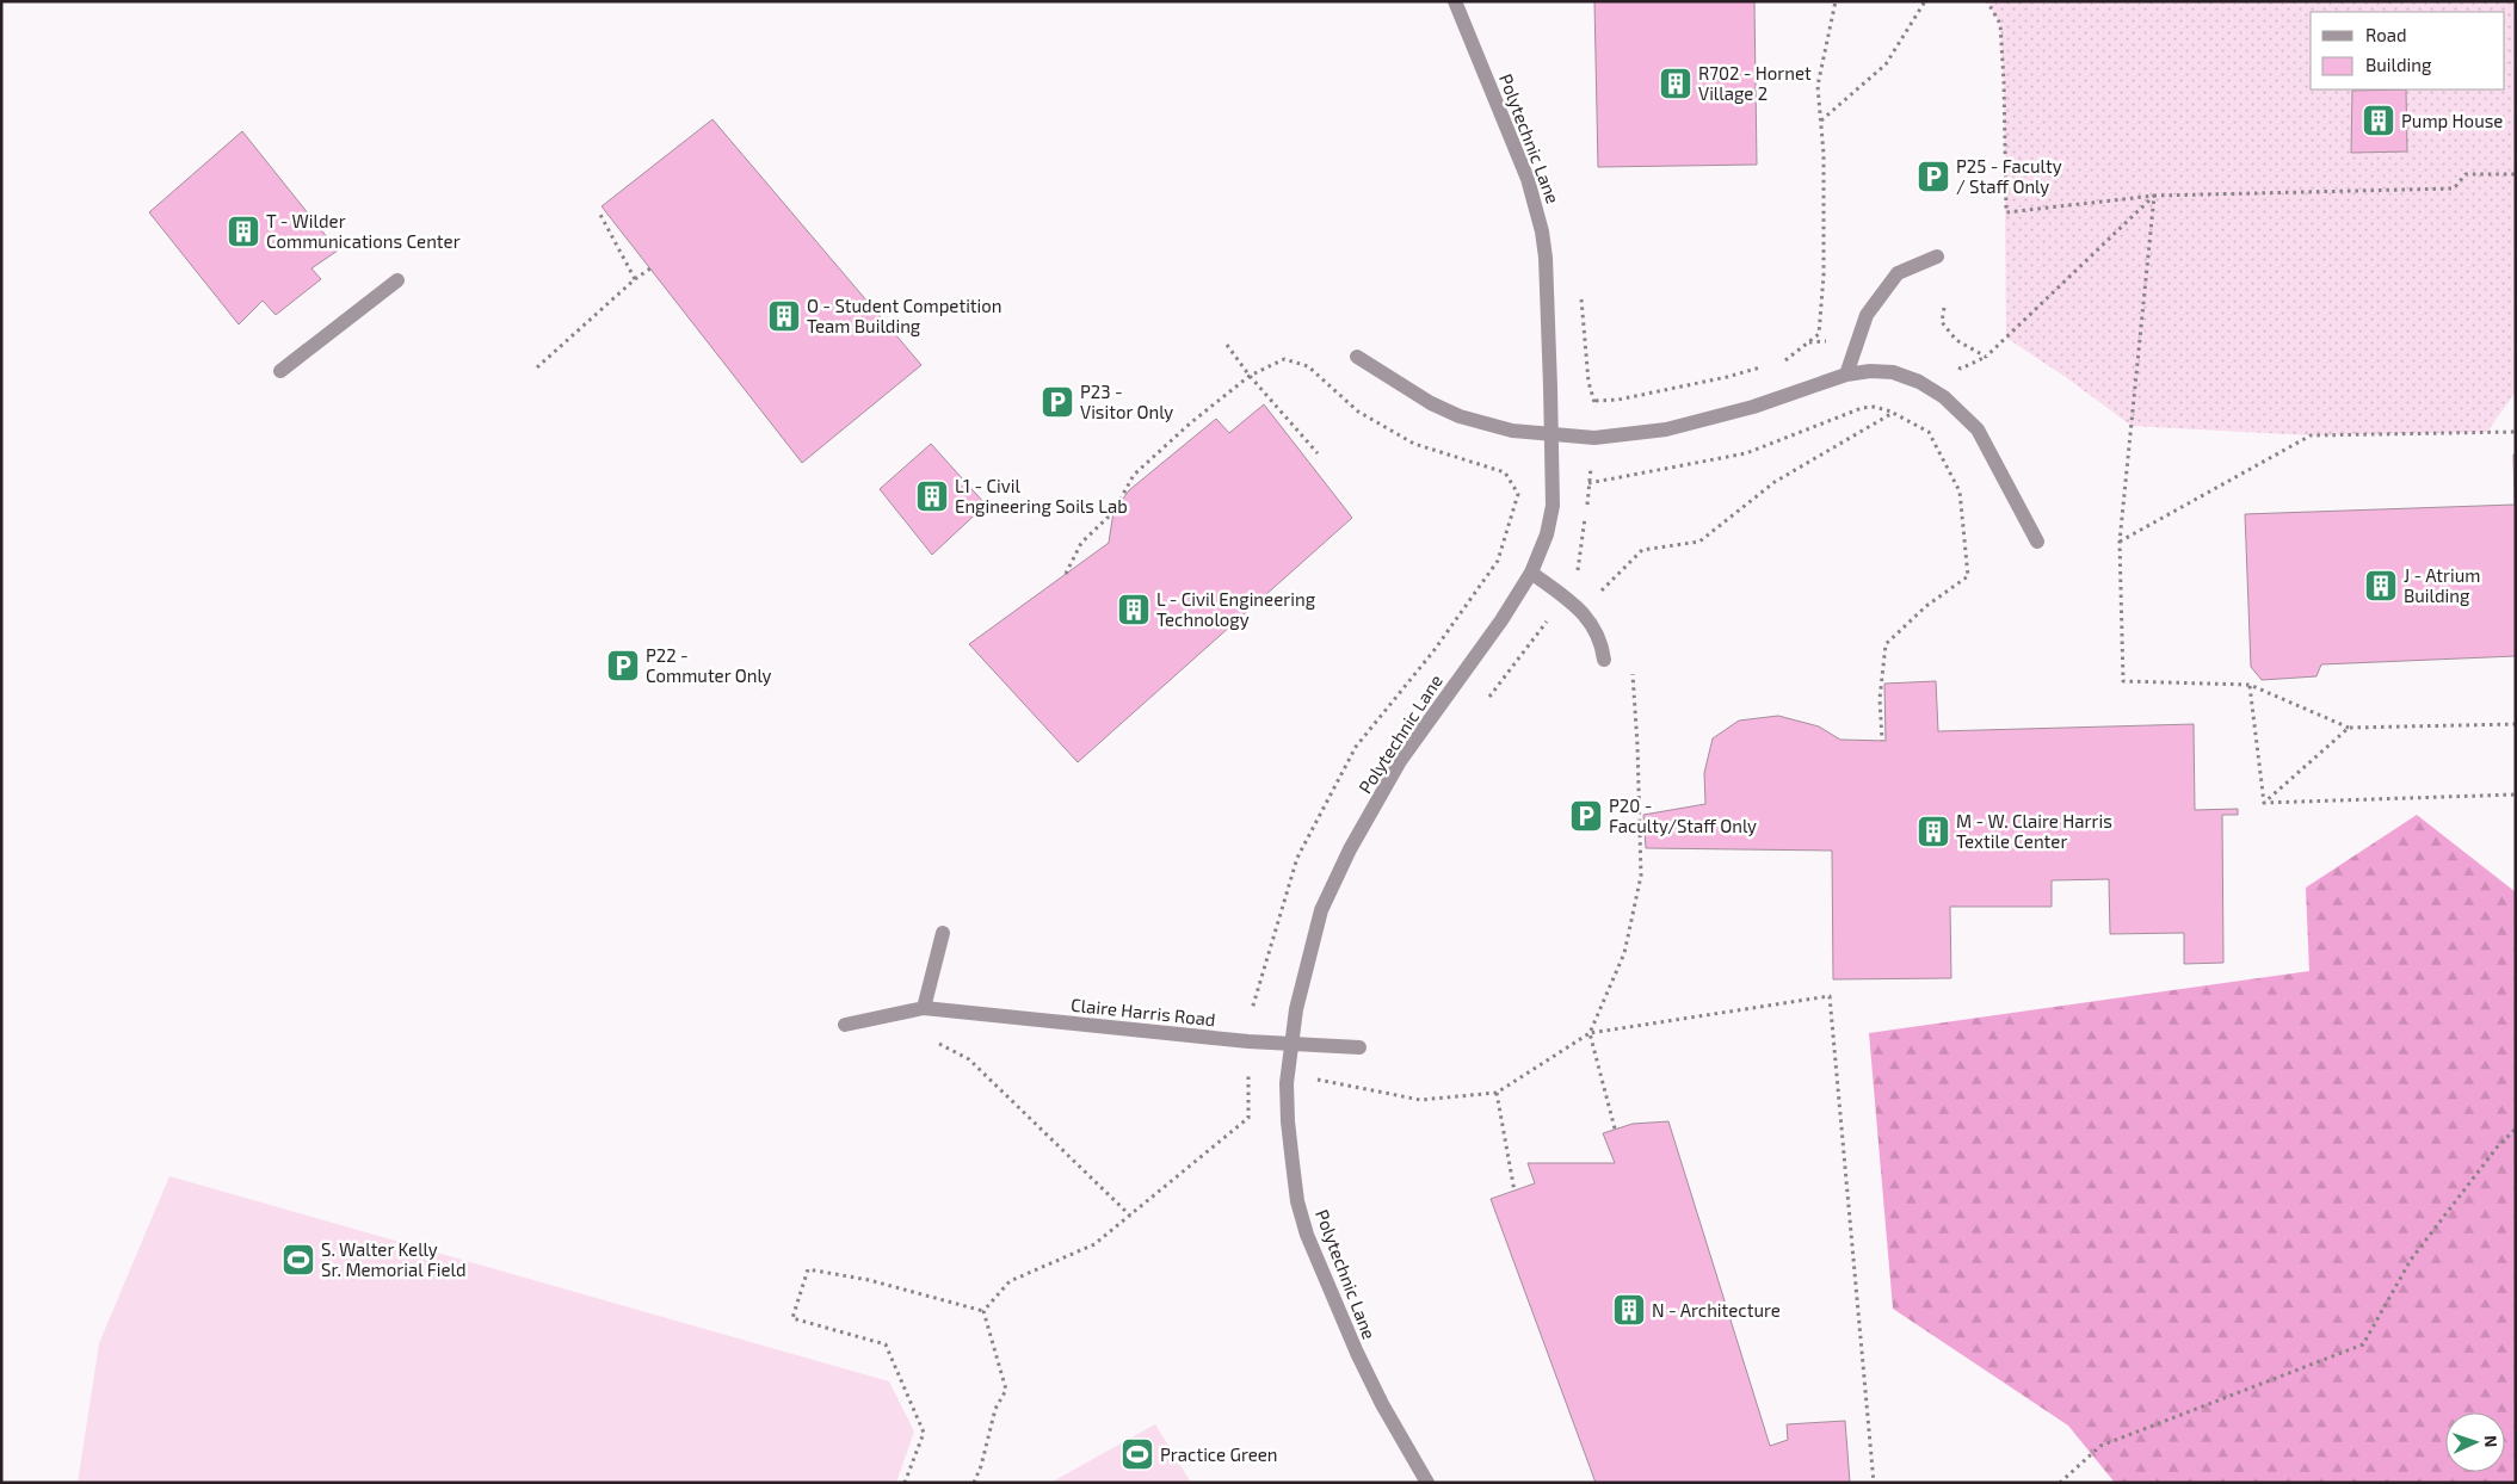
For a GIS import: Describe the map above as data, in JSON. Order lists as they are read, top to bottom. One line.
{"streets":{"street":["Polytechnic Lane","Claire Harris Road"]},"crossings":[["Polytechnic Lane","Claire Harris Road"]],"places":{"building":["R702 - Hornet Village 2","Pump House","T - Wilder Communications Center","O - Student Competition Team Building","L1 - Civil Engineering Soils Lab","J - Atrium Building","L - Civil Engineering Technology","M - W. Claire Harris Textile Center","N - Architecture"],"parking":["P25 - Faculty / Staff Only","P23 - Visitor Only","P22 - Commuter Only","P20 - Faculty/Staff Only"],"sports":["S. Walter Kelly Sr. Memorial Field","Practice Green"]},"legend":["Road","Building"],"north":"right"}
